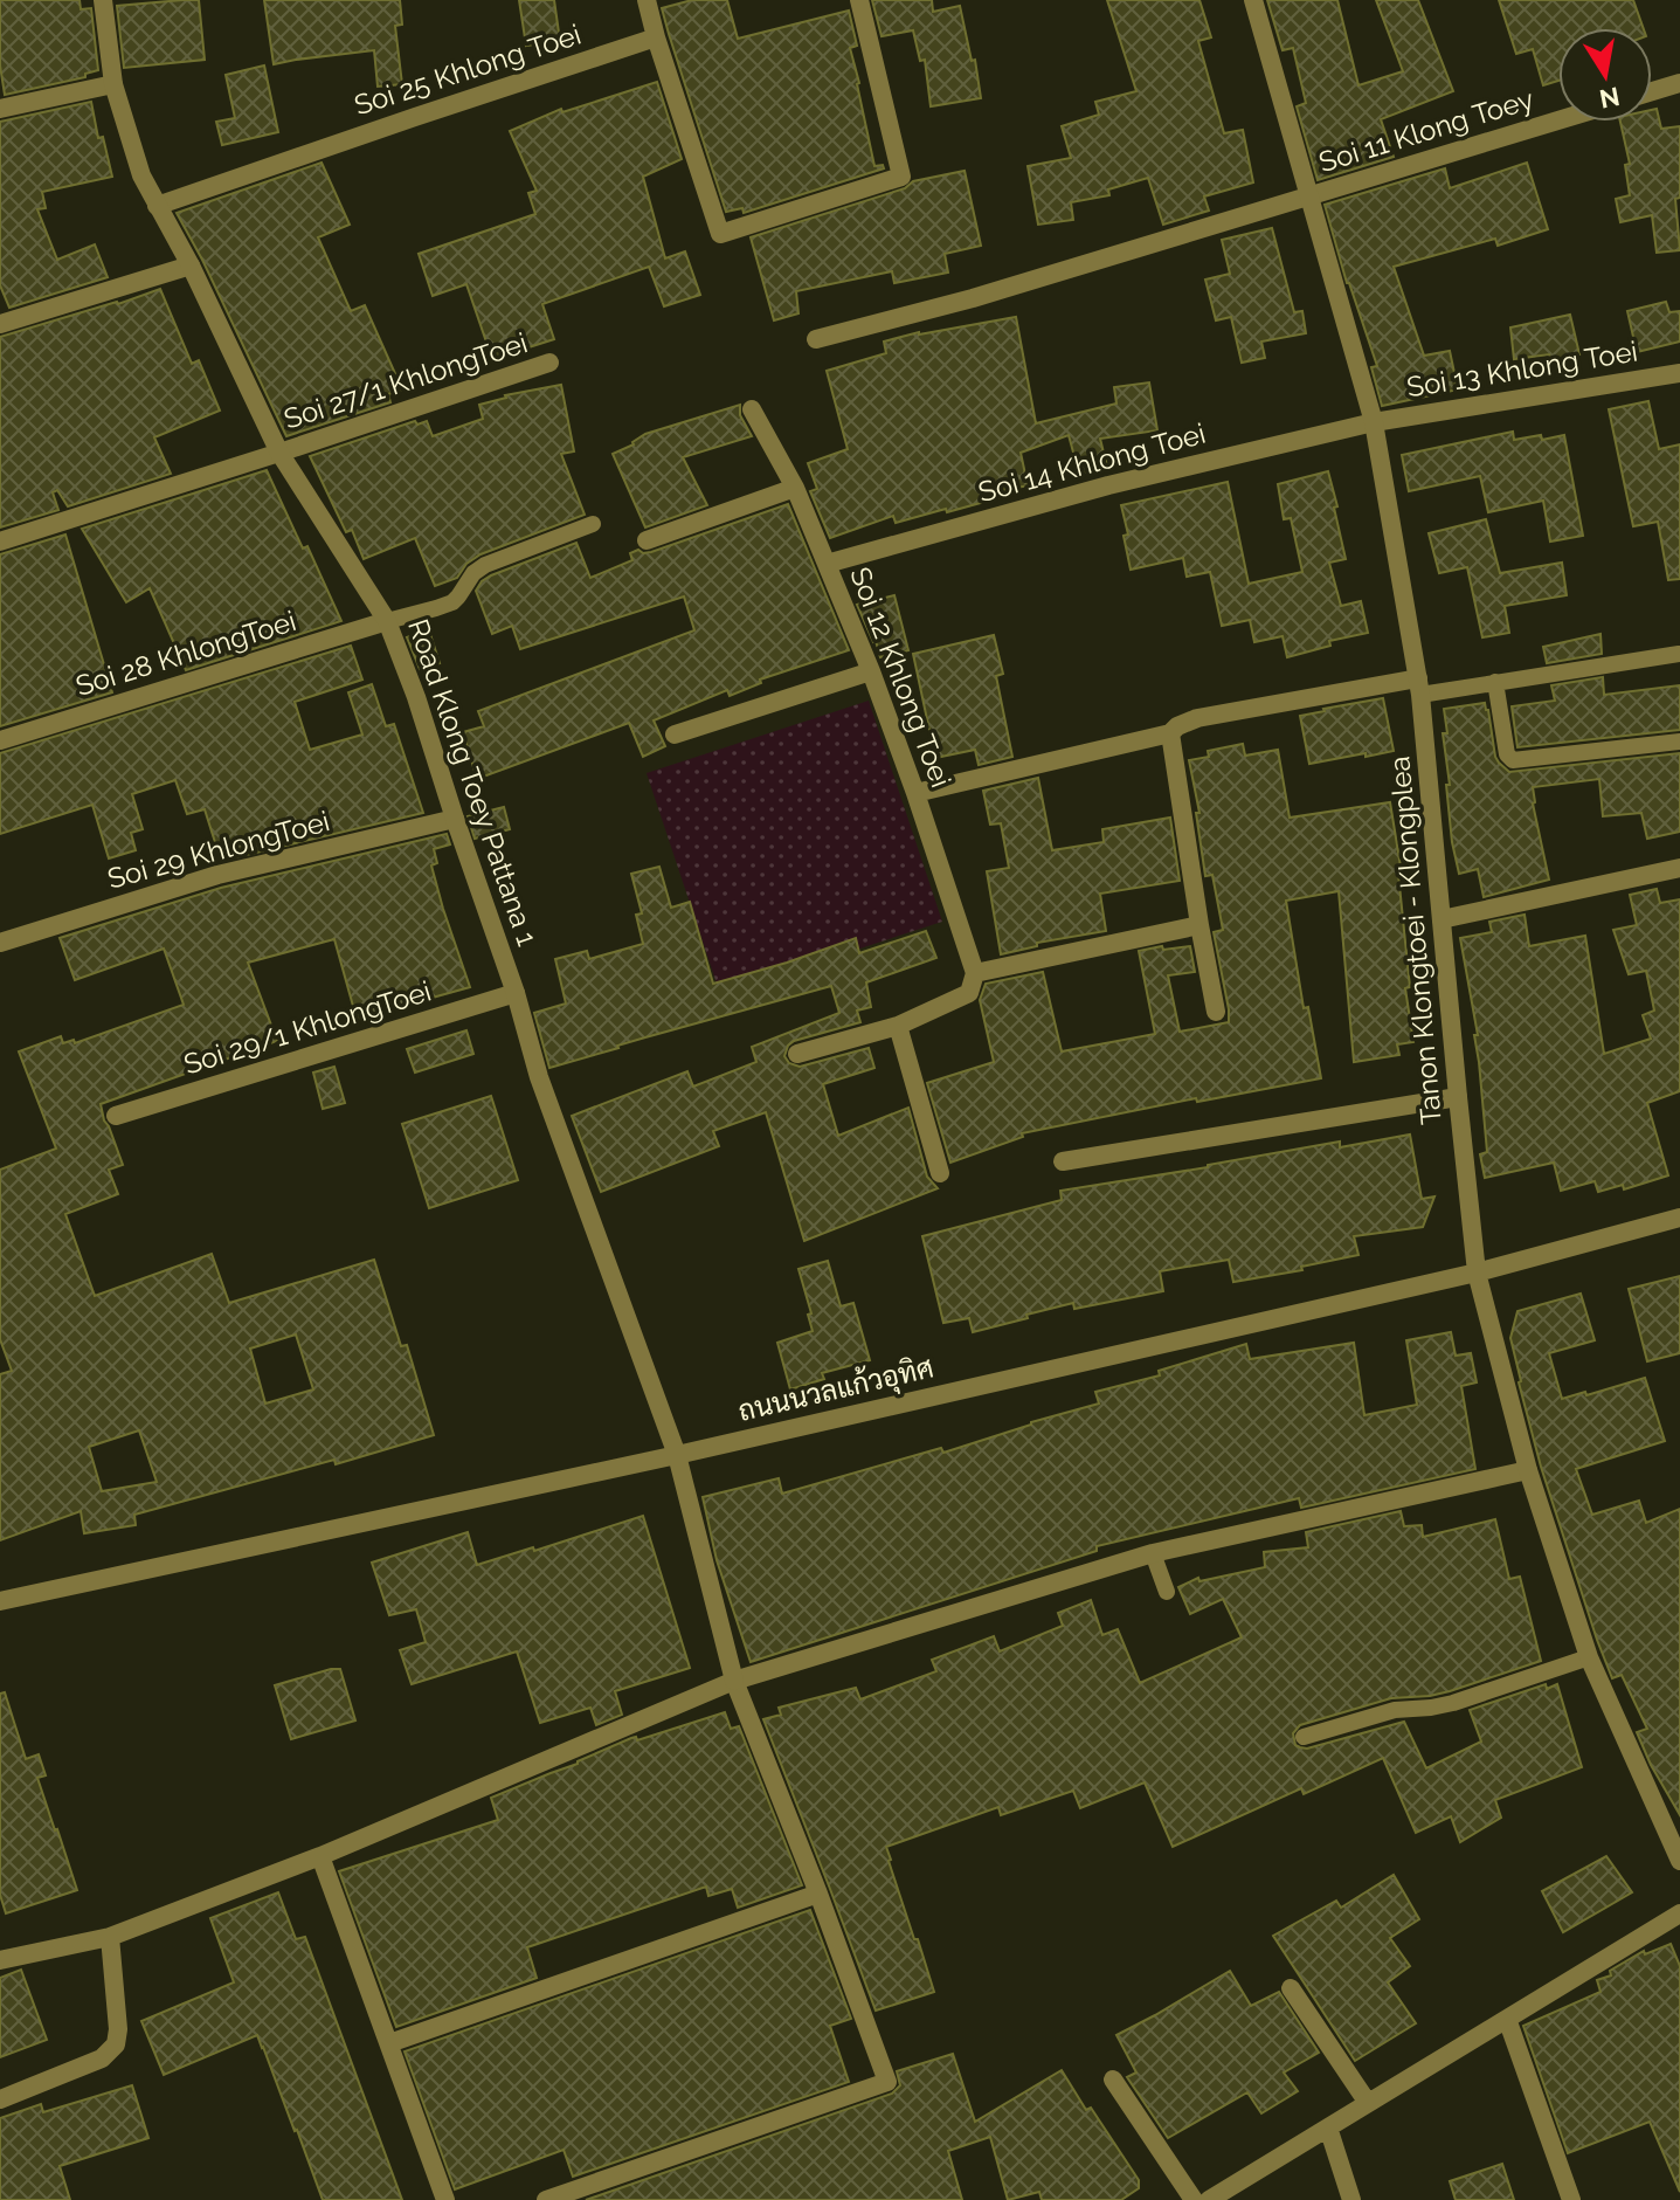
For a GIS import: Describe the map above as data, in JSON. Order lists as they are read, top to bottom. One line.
{"streets":{"street":["Soi 25 Khlong Toei","Soi 11 Klong Toey","Soi 13 Khlong Toei","Soi 27/1 KhlongToei","Soi 14 Khlong Toei","Soi 28 KhlongToei","Soi 12 Khlong Toei","Road Klong Toey Pattana 1","Soi 29 KhlongToei","Tanon Klongtoei - Klongplea","Soi 29/1 KhlongToei","ถนนนวลแก้วอุทิศ"]},"crossings":[["Soi 25 Khlong Toei","Road Klong Toey Pattana 1"],["Soi 11 Klong Toey","Tanon Klongtoei - Klongplea"],["Soi 13 Khlong Toei","Soi 14 Khlong Toei"],["Soi 13 Khlong Toei","Tanon Klongtoei - Klongplea"],["Soi 27/1 KhlongToei","Road Klong Toey Pattana 1"],["Soi 14 Khlong Toei","Soi 12 Khlong Toei"],["Soi 14 Khlong Toei","Tanon Klongtoei - Klongplea"],["Soi 28 KhlongToei","Road Klong Toey Pattana 1"],["Road Klong Toey Pattana 1","Soi 29 KhlongToei"],["Road Klong Toey Pattana 1","Soi 29/1 KhlongToei"],["Road Klong Toey Pattana 1","ถนนนวลแก้วอุทิศ"],["Tanon Klongtoei - Klongplea","ถนนนวลแก้วอุทิศ"]],"north":"bottom"}
